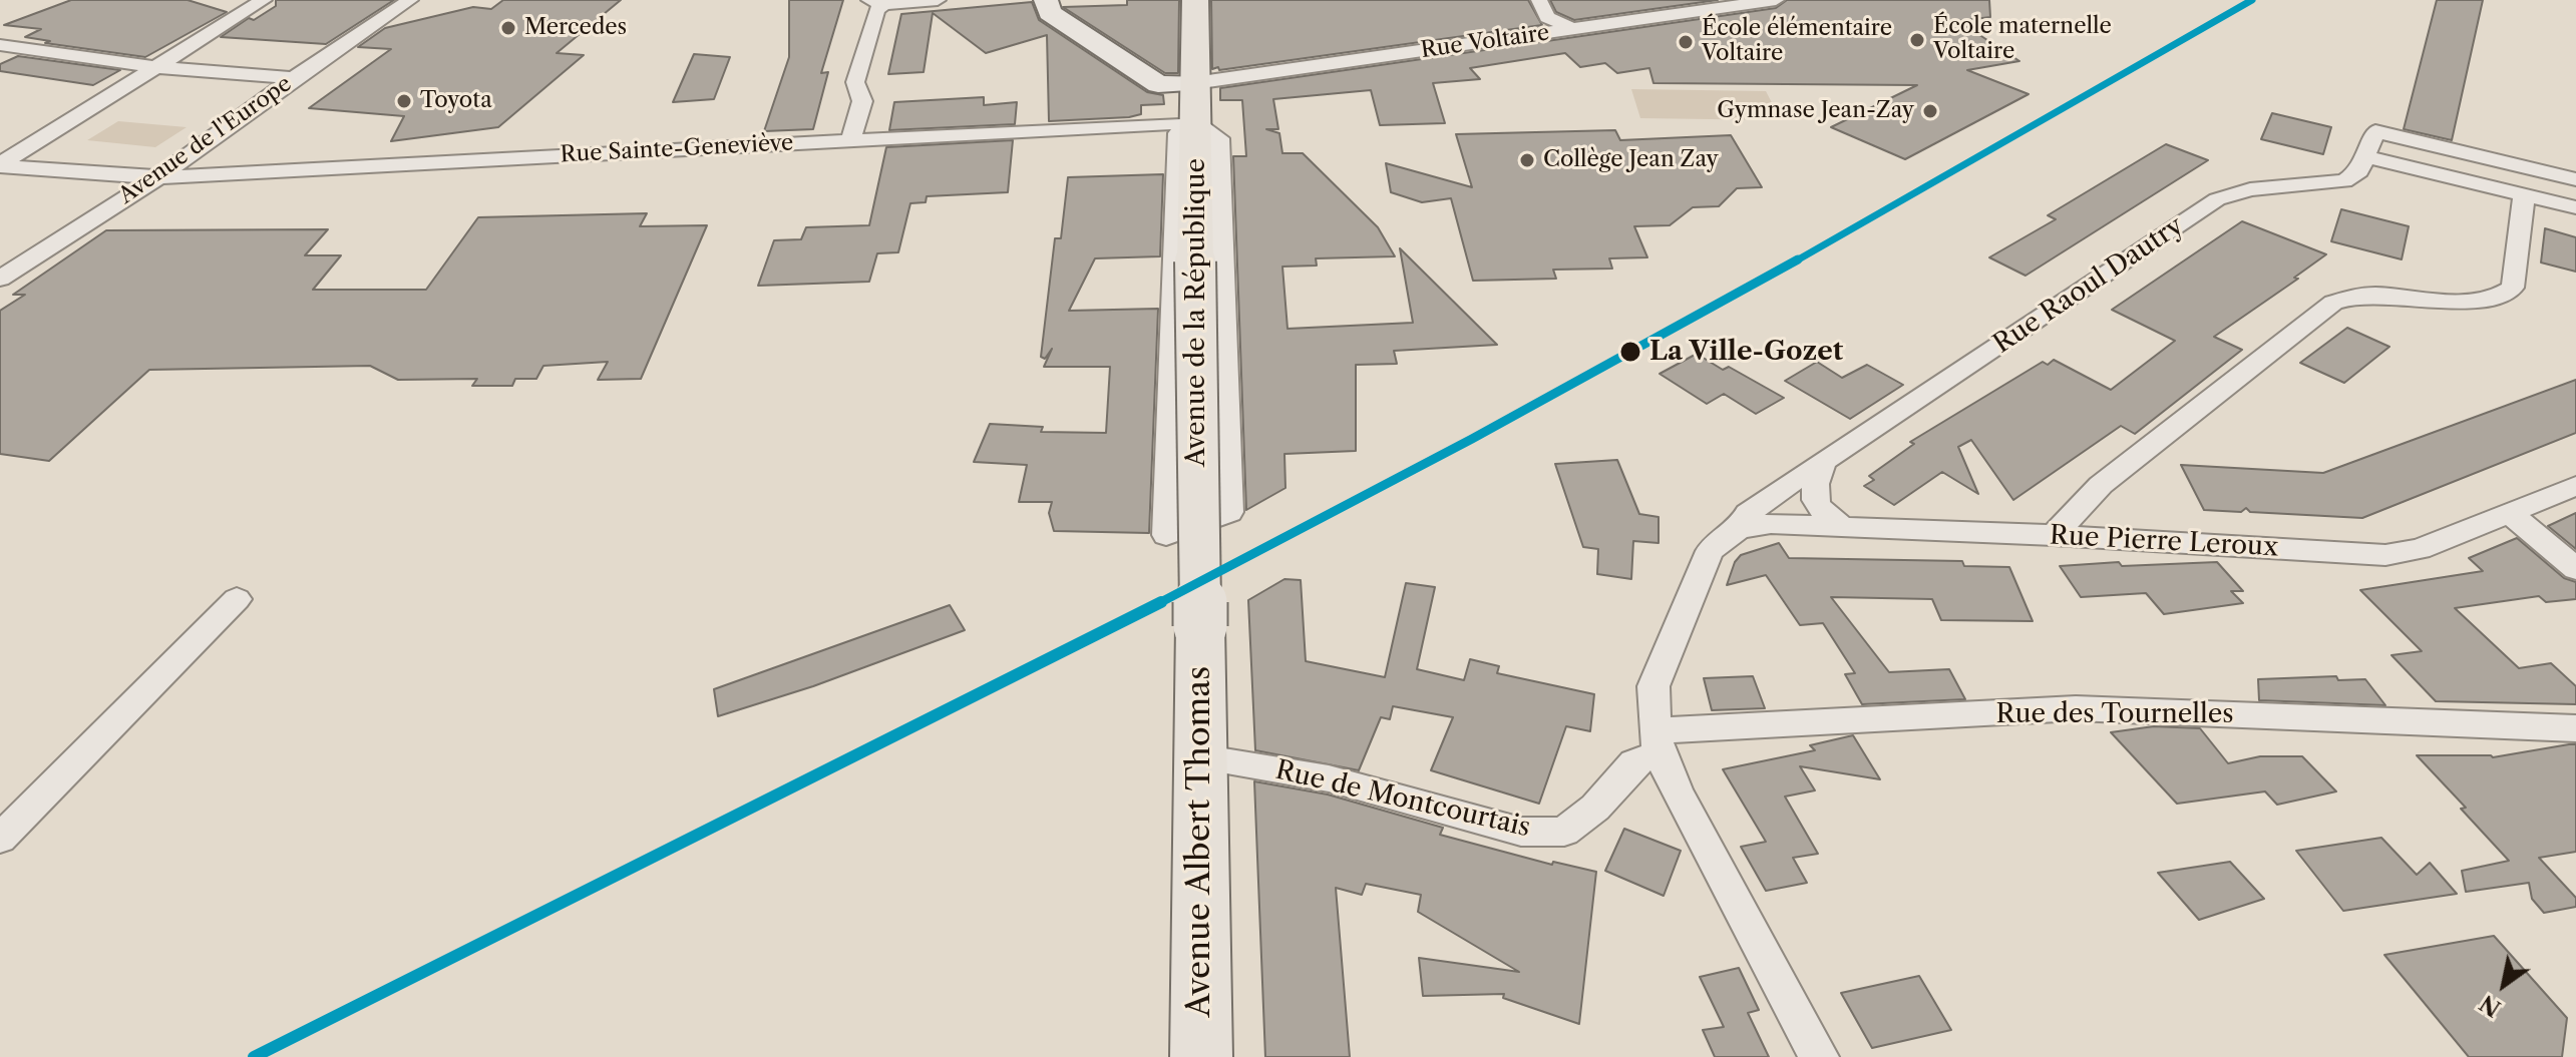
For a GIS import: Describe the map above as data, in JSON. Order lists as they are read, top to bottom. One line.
{"streets":{"main road":["Avenue de la République","Avenue Albert Thomas"],"street":["Rue Voltaire","Avenue de l'Europe","Rue Sainte-Geneviève","Rue Raoul Dautry","Rue Pierre Leroux","Rue des Tournelles","Rue de Montcourtais"]},"crossings":[["Rue Voltaire","Avenue de la République"],["Avenue de l'Europe","Rue Sainte-Geneviève"],["Rue Sainte-Geneviève","Avenue de la République"],["Rue Raoul Dautry","Rue Pierre Leroux"],["Avenue de la République","Avenue Albert Thomas"],["Rue des Tournelles","Rue de Montcourtais"],["Rue de Montcourtais","Avenue Albert Thomas"]],"places":["Mercedes","École maternelle Voltaire","École élémentaire Voltaire","Toyota","Gymnase Jean-Zay","Collège Jean Zay","La Ville-Gozet"],"north":"bottom left"}
